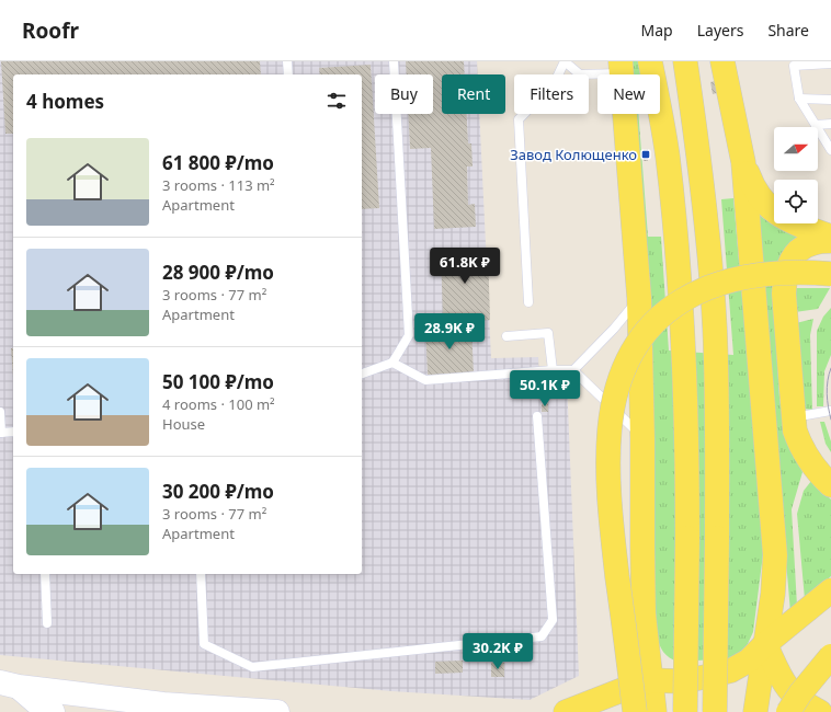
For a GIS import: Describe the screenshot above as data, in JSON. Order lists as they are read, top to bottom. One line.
{"places":{"transit":["Завод Колющенко"]},"north":"right","page":{"header":"Roofr","nav":["Map","Layers","Share"],"chip":["Buy","Rent","Filters","New"],"heading":"4 homes","list":[{"name":"61 800 ₽/mo","note":"3 rooms · 113 m² · Apartment"},{"name":"28 900 ₽/mo","note":"3 rooms · 77 m² · Apartment"},{"name":"50 100 ₽/mo","note":"4 rooms · 100 m² · House"},{"name":"30 200 ₽/mo","note":"3 rooms · 77 m² · Apartment"}],"price":["61.8K ₽","28.9K ₽","50.1K ₽","30.2K ₽"]}}
